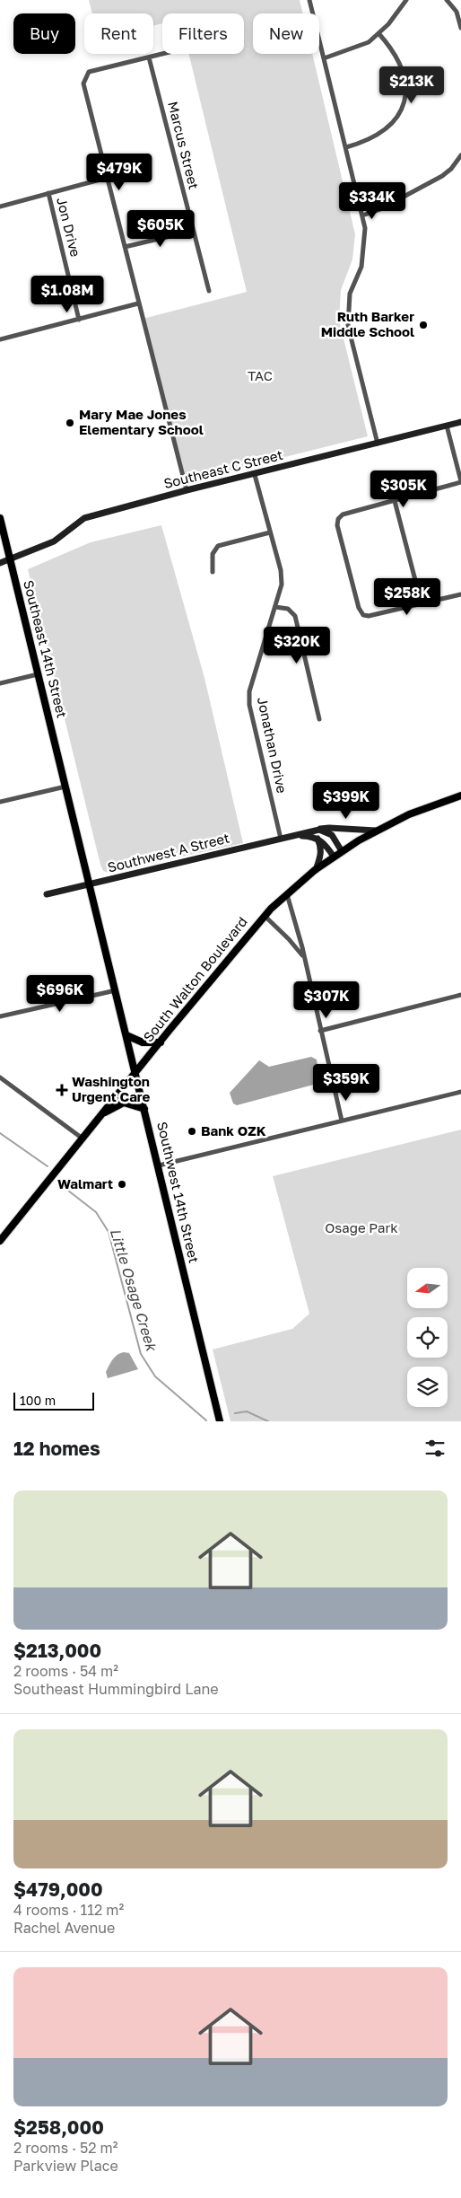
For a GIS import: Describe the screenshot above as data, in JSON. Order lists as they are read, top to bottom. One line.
{"streets":{"main road":["Southeast 14th Street","South Walton Boulevard","Southwest 14th Street"],"street":["Marcus Street","Jon Drive","Southeast C Street","Jonathan Drive","Southwest A Street"]},"crossings":[["Southeast C Street","Southeast 14th Street"],["Southeast C Street","Jonathan Drive"],["Southeast 14th Street","Southwest 14th Street"],["Jonathan Drive","Southwest A Street"],["Southwest A Street","South Walton Boulevard"],["Southwest A Street","Southwest 14th Street"],["South Walton Boulevard","Southwest 14th Street"]],"water":["Little Osage Creek"],"parks":["TAC","Osage Park"],"places":{"other":["Ruth Barker Middle School","Mary Mae Jones Elementary School","Bank OZK","Walmart"],"health":["Washington Urgent Care"]},"scale_bar":"100 m","north":"left","page":{"chip":["Buy","Rent","Filters","New"],"price":["$213K","$479K","$334K","$605K","$1.08M","$305K","$258K","$320K","$399K","$696K","$307K","$359K"],"scale":"100 m","heading":"12 homes","list":[{"name":"$213,000","note":"2 rooms · 54 m² · Southeast Hummingbird Lane"},{"name":"$479,000","note":"4 rooms · 112 m² · Rachel Avenue"},{"name":"$258,000","note":"2 rooms · 52 m² · Parkview Place"}]}}
